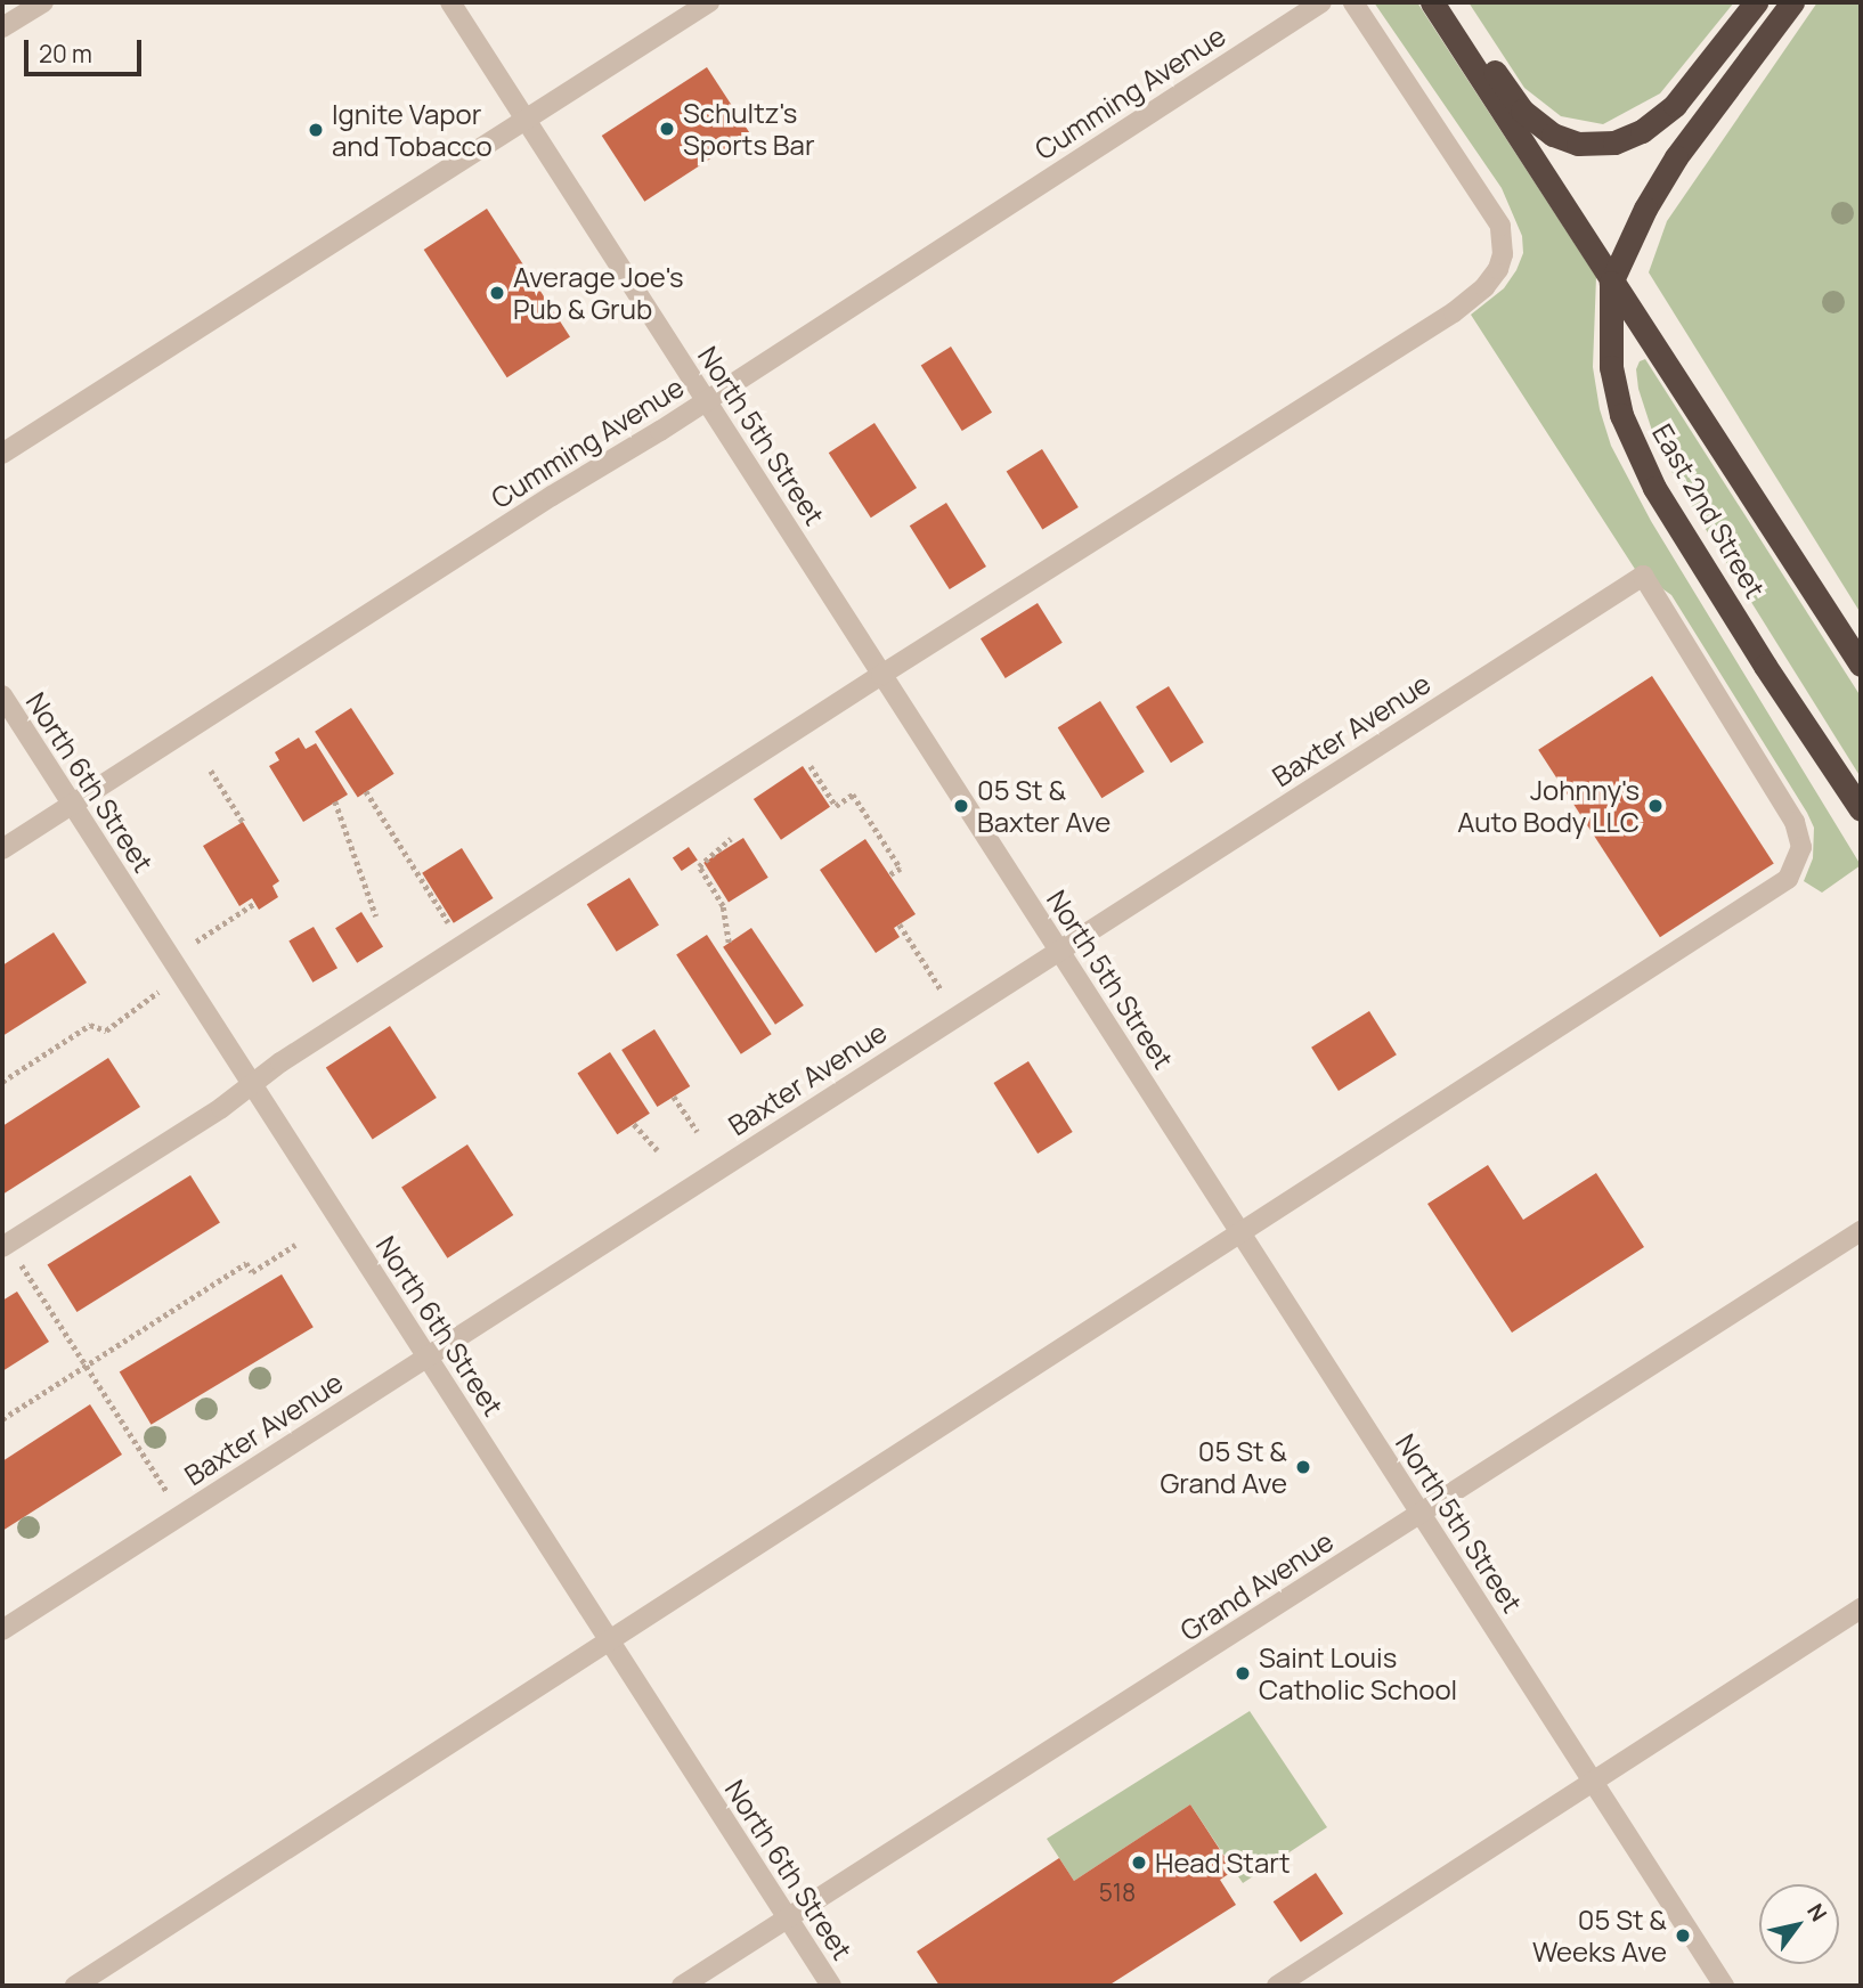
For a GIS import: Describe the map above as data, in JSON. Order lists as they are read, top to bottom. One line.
{"streets":{"highway":["East 2nd Street"],"street":["Cumming Avenue","North 5th Street","Baxter Avenue","North 6th Street","Grand Avenue"]},"crossings":[["Cumming Avenue","North 5th Street"],["Cumming Avenue","North 6th Street"],["North 5th Street","Baxter Avenue"],["North 5th Street","Grand Avenue"],["Baxter Avenue","North 6th Street"],["North 6th Street","Grand Avenue"]],"places":["Schultz's Sports Bar","Ignite Vapor and Tobacco","Average Joe's Pub & Grub","05 St & Baxter Ave","Johnny's Auto Body LLC","05 St & Grand Ave","Saint Louis Catholic School","Head Start","05 St & Weeks Ave"],"house_numbers":["518"],"scale_bar":"20 m","north":"top right"}
